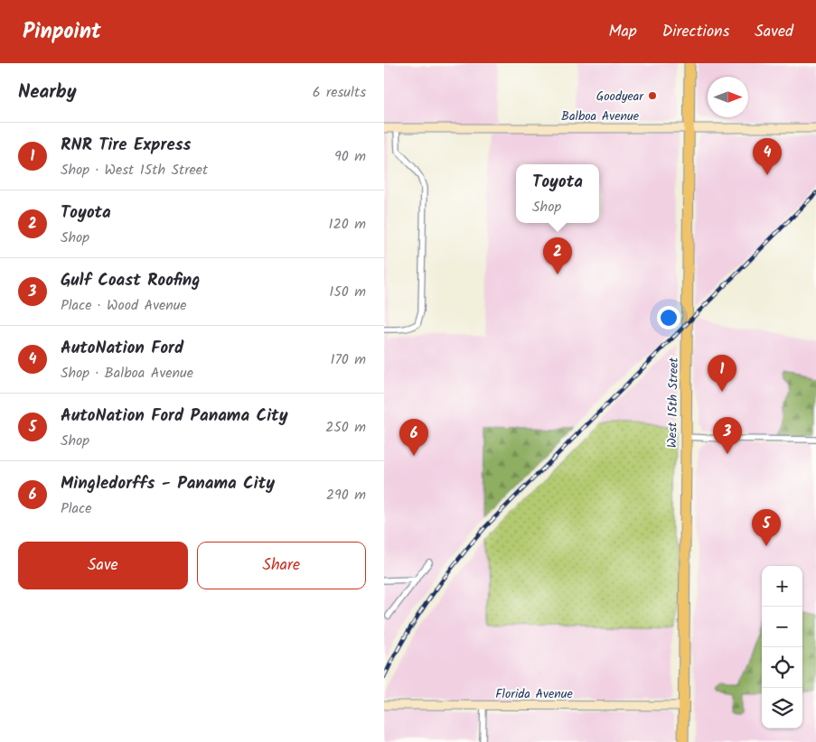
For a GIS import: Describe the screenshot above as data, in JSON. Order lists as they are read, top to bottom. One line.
{"streets":{"highway":["West 15th Street"],"street":["Balboa Avenue","Florida Avenue"]},"crossings":[["Balboa Avenue","West 15th Street"],["West 15th Street","Florida Avenue"]],"places":["Goodyear"],"north":"right","page":{"header":"Pinpoint","nav":["Map","Directions","Saved"],"heading":["Nearby","6 results"],"list":[{"mark":"1","name":"RNR Tire Express","note":"Shop · West 15th Street","value":"90 m"},{"mark":"2","name":"Toyota","note":"Shop","value":"120 m"},{"mark":"3","name":"Gulf Coast Roofing","note":"Place · Wood Avenue","value":"150 m"},{"mark":"4","name":"AutoNation Ford","note":"Shop · Balboa Avenue","value":"170 m"},{"mark":"5","name":"AutoNation Ford Panama City","note":"Shop","value":"250 m"},{"mark":"6","name":"Mingledorffs - Panama City","note":"Place","value":"290 m"}],"pins":["4","2","1","3","6","5"],"popup":["Toyota","Shop"],"buttons":["Save","Share"],"map_buttons":["+","−"]}}
